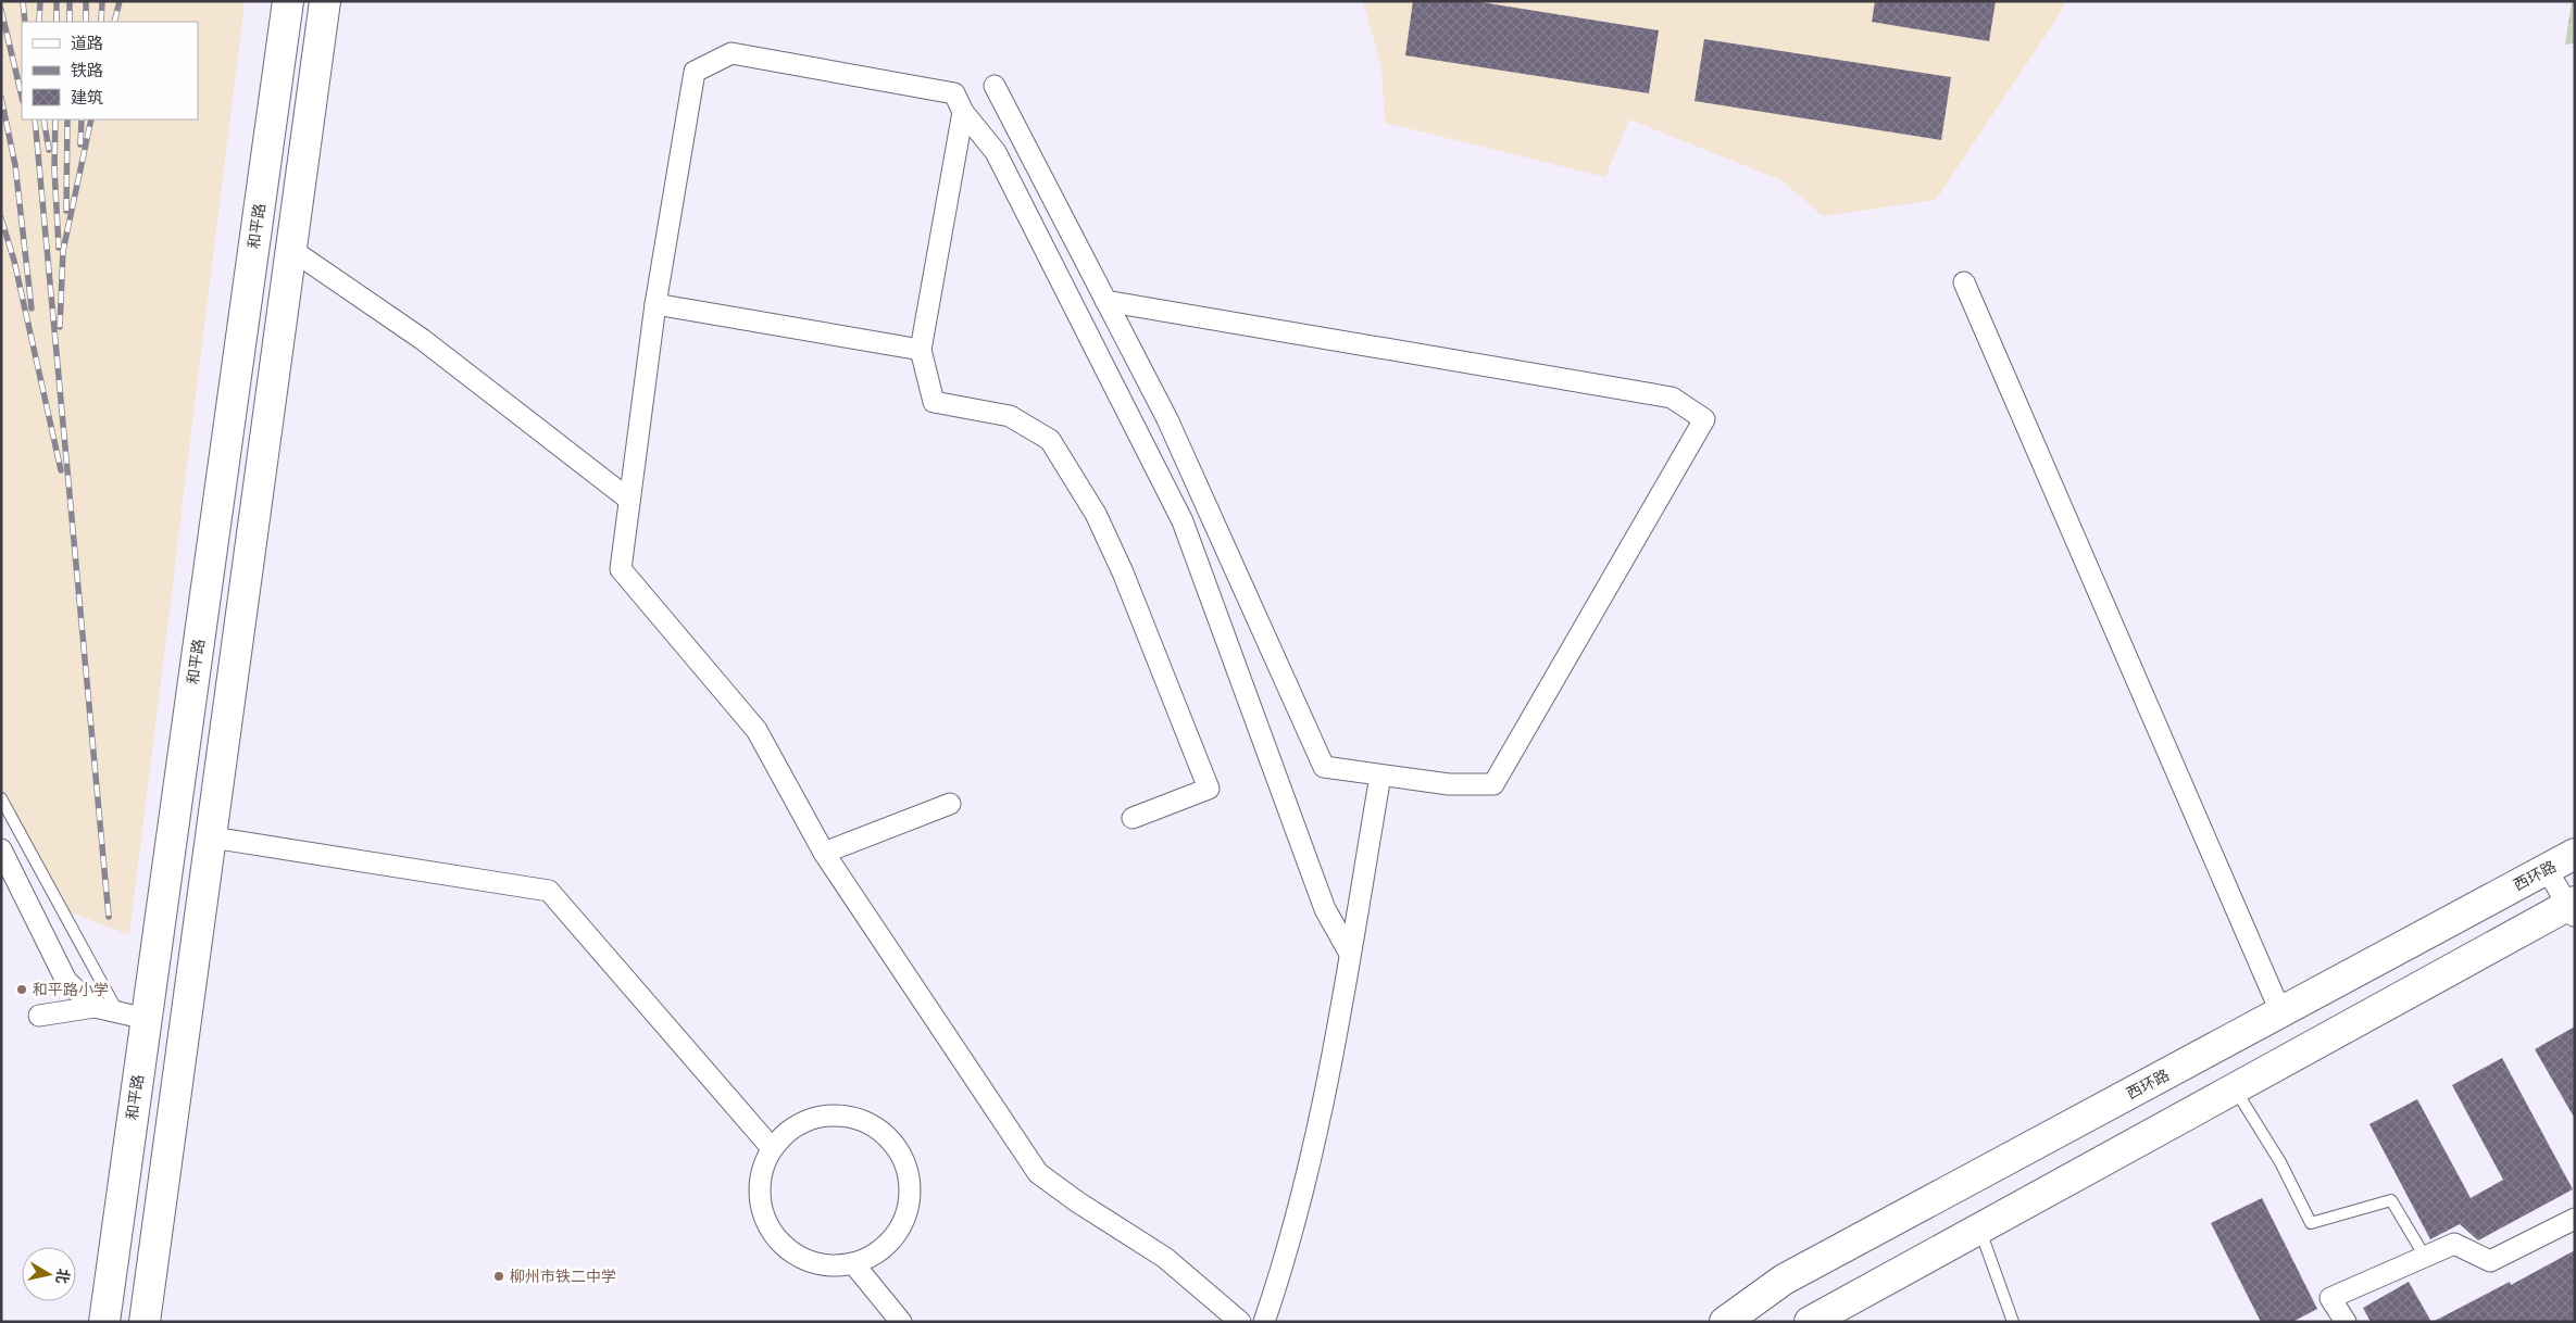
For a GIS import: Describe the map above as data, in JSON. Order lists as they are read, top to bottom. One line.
{"streets":{"main road":["和平路","西环路"]},"places":["和平路小学","柳州市铁二中学"],"legend":["道路","铁路","建筑"],"north":"right"}
